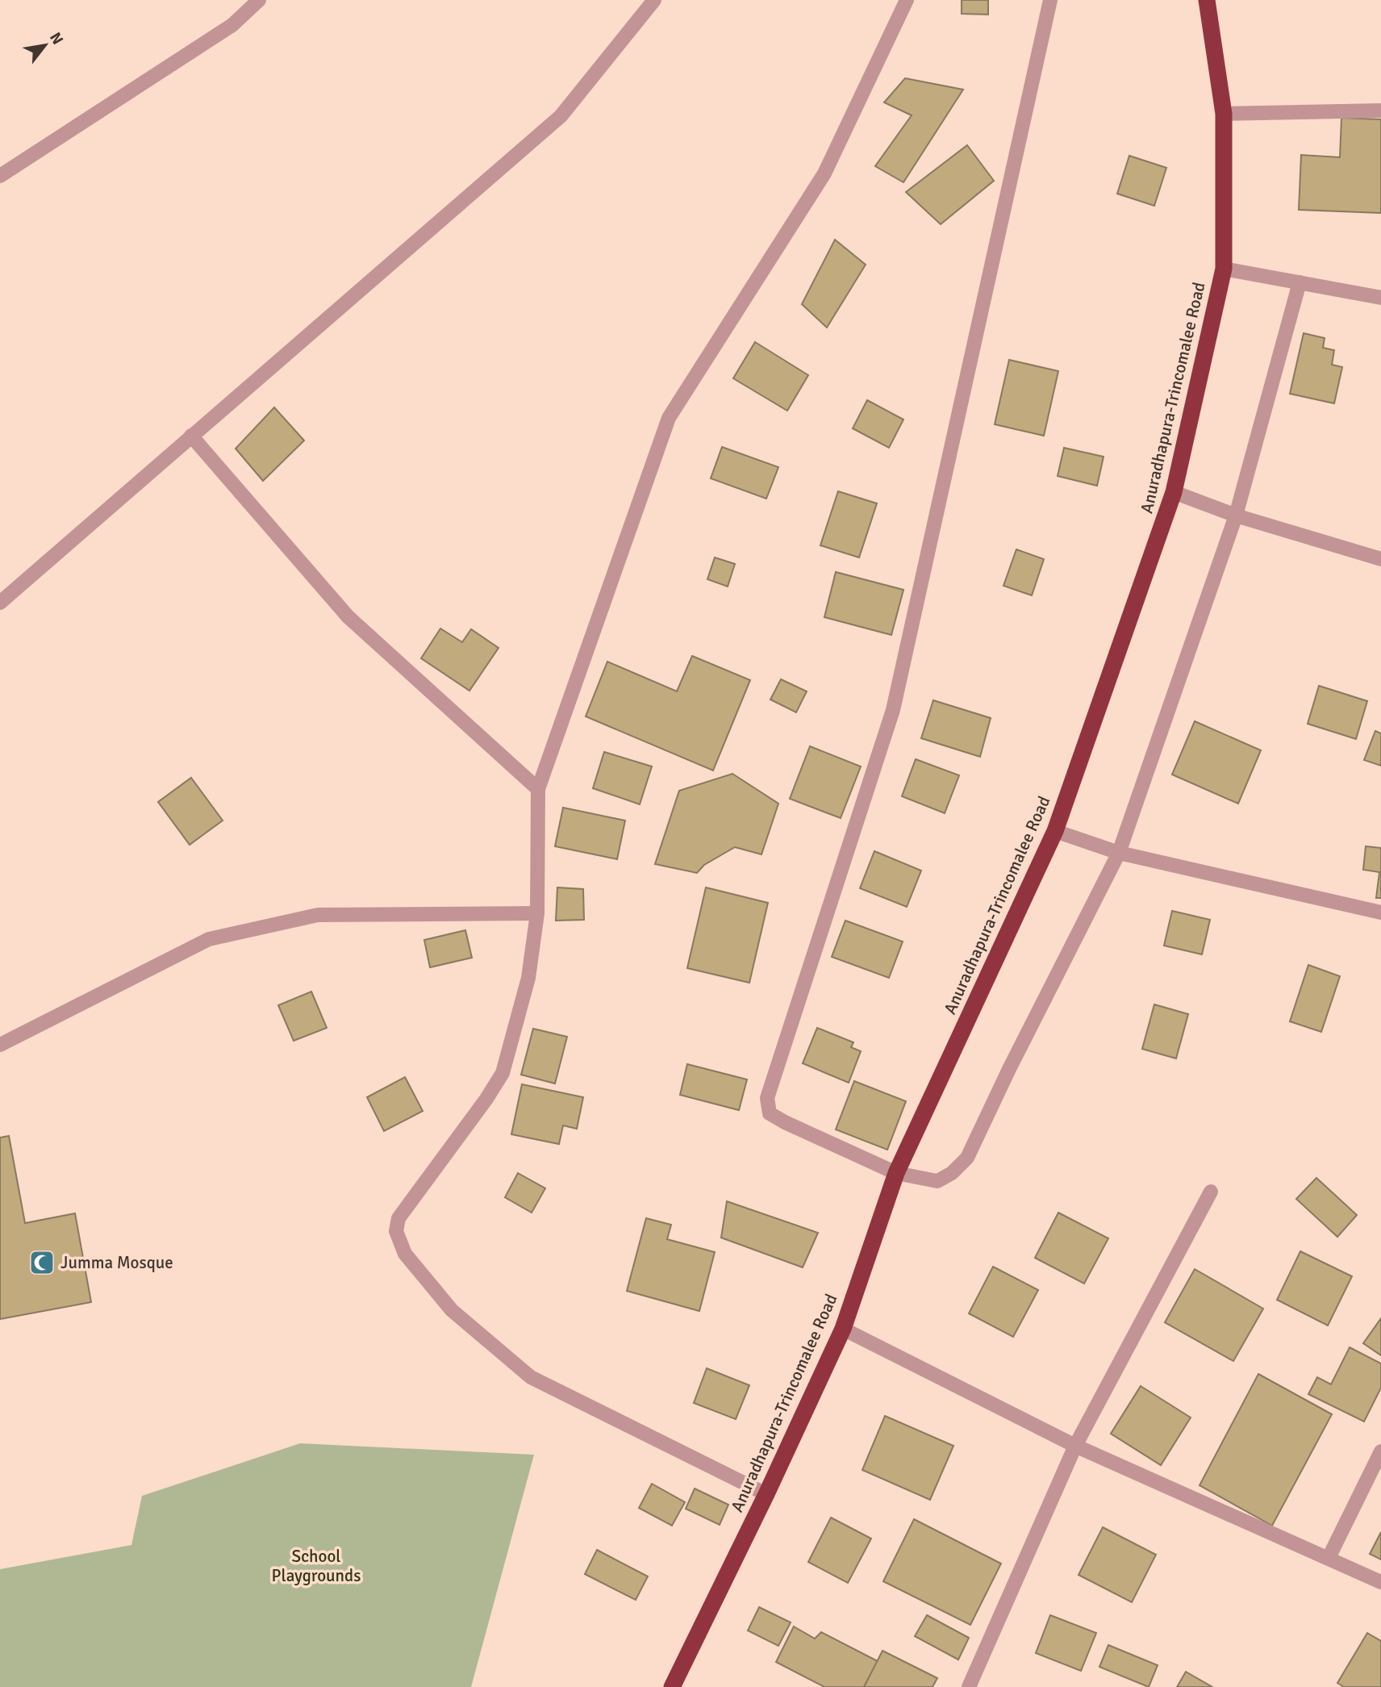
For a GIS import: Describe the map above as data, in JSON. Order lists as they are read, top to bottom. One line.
{"streets":{"highway":["Anuradhapura-Trincomalee Road"]},"parks":["School Playgrounds"],"places":{"mosque":["Jumma Mosque"]},"north":"top right"}
